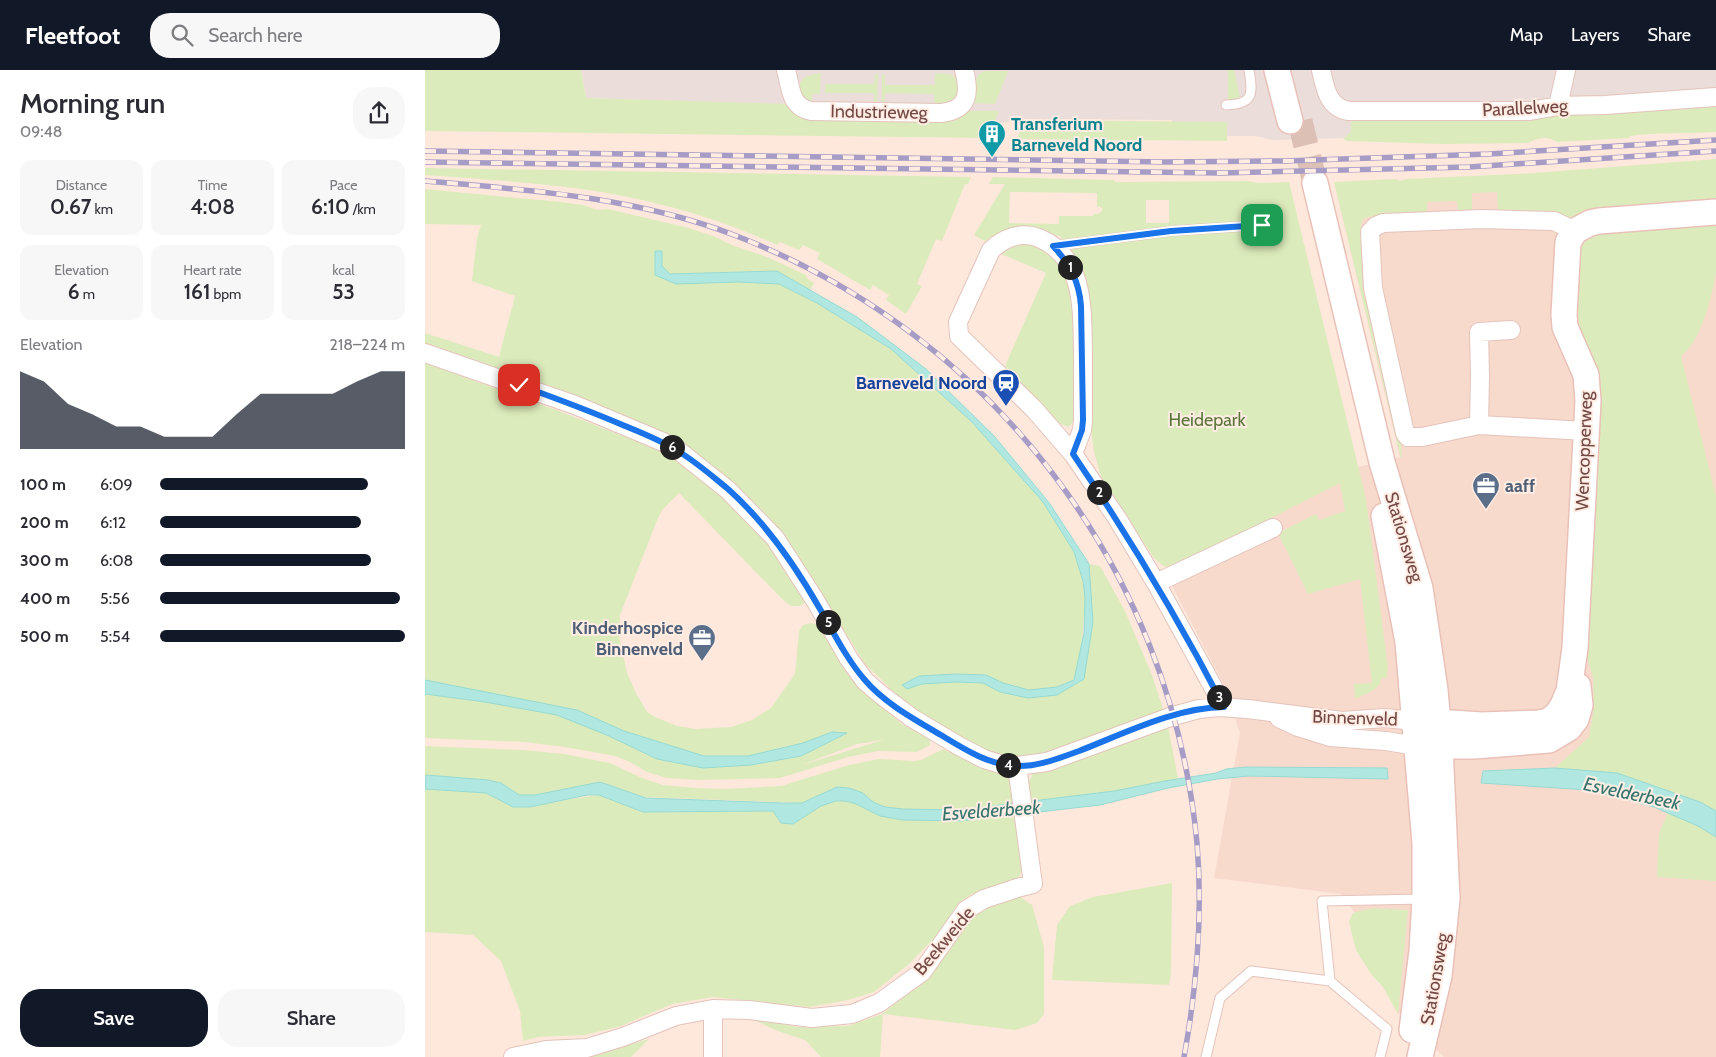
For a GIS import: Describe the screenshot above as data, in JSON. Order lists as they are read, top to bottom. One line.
{"streets":{"main road":["Wencopperweg","Stationsweg"],"street":["Parallelweg","Industrieweg","Binnenveld","Beekweide"]},"crossings":[["Wencopperweg","Stationsweg"],["Wencopperweg","Binnenveld"],["Stationsweg","Binnenveld"],["Binnenveld","Beekweide"]],"water":["Esvelderbeek"],"parks":["Heidepark"],"places":{"building":["Transferium Barneveld Noord"],"station":["Barneveld Noord"],"office":["aaff","Kinderhospice Binnenveld"]},"page":{"header":"Fleetfoot","search":"Search here","nav":["Map","Layers","Share"],"heading":["Morning run","09:48"],"stats":[["Distance","0.67 km"],["Time","4:08"],["Pace","6:10 /km"],["Elevation","6 m"],["Heart rate","161 bpm"],["kcal","53"]],"pins":["1","6","2","5","3","4"],"chart":["Elevation","218–224 m"],"list":[{"name":"100 m","note":"6:09"},{"name":"200 m","note":"6:12"},{"name":"300 m","note":"6:08"},{"name":"400 m","note":"5:56"},{"name":"500 m","note":"5:54"}],"buttons":["Save","Share"]}}
